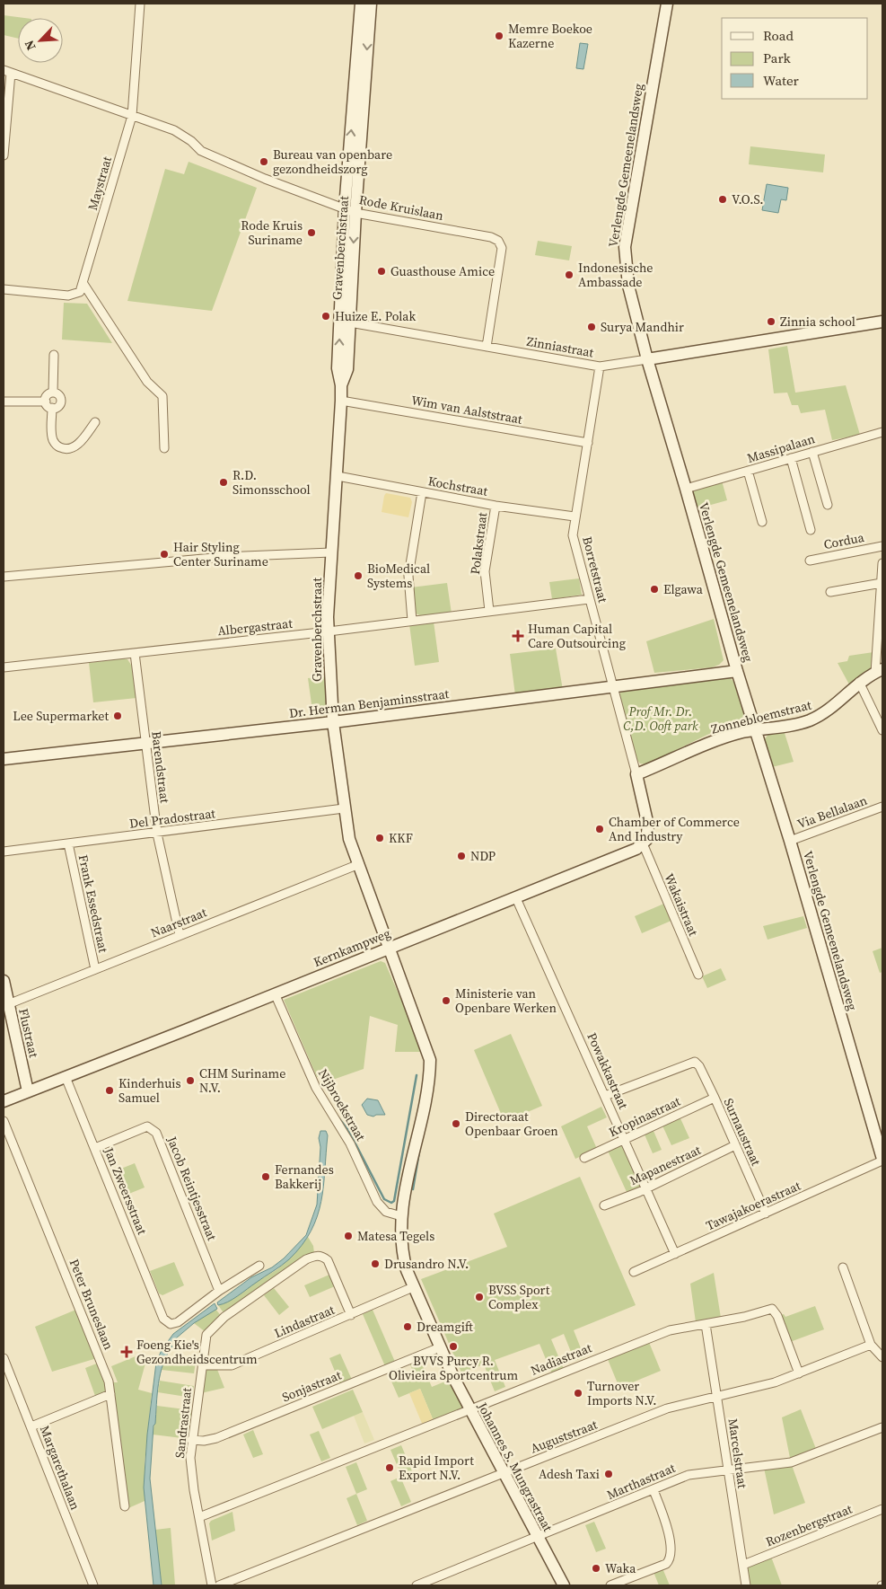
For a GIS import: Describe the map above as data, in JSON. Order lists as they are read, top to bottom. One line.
{"streets":{"street":["Verlengde Gemeenelandsweg","Maystraat","Rode Kruislaan","Gravenberchstraat","Zinniastraat","Wim van Aalststraat","Massipalaan","Kochstraat","Cordua","Polakstraat","Borretstraat","Albergastraat","Dr. Herman Benjaminsstraat","Zonnebloemstraat","Barendstraat","Via Bellalaan","Del Pradostraat","Frank Essedstraat","Wakaistraat","Naarstraat","Kernkampweg","Flustraat","Powakkastraat","Nijbroekstraat","Kropinastraat","Surnaustraat","Mapanestraat","Jacob Reintjesstraat","Jan Zweersstraat","Tawajakoerastraat","Peter Bruneslaan","Lindastraat","Nadiastraat","Sonjastraat","Sandrastraat","Auguststraat","Marcelstraat","Johannes S. Mungrastraat","Margarethalaan","Marthastraat","Rozenbergstraat"]},"crossings":[["Verlengde Gemeenelandsweg","Zinniastraat"],["Verlengde Gemeenelandsweg","Massipalaan"],["Verlengde Gemeenelandsweg","Dr. Herman Benjaminsstraat"],["Verlengde Gemeenelandsweg","Zonnebloemstraat"],["Verlengde Gemeenelandsweg","Via Bellalaan"],["Verlengde Gemeenelandsweg","Tawajakoerastraat"],["Maystraat","Rode Kruislaan"],["Rode Kruislaan","Gravenberchstraat"],["Rode Kruislaan","Zinniastraat"],["Gravenberchstraat","Zinniastraat"],["Gravenberchstraat","Wim van Aalststraat"],["Gravenberchstraat","Kochstraat"],["Gravenberchstraat","Albergastraat"],["Gravenberchstraat","Dr. Herman Benjaminsstraat"],["Gravenberchstraat","Del Pradostraat"],["Gravenberchstraat","Naarstraat"],["Gravenberchstraat","Kernkampweg"],["Gravenberchstraat","Johannes S. Mungrastraat"],["Zinniastraat","Borretstraat"],["Wim van Aalststraat","Borretstraat"],["Kochstraat","Polakstraat"],["Kochstraat","Borretstraat"],["Polakstraat","Albergastraat"],["Borretstraat","Albergastraat"],["Borretstraat","Dr. Herman Benjaminsstraat"],["Borretstraat","Zonnebloemstraat"],["Albergastraat","Barendstraat"],["Dr. Herman Benjaminsstraat","Barendstraat"],["Barendstraat","Del Pradostraat"],["Barendstraat","Naarstraat"],["Del Pradostraat","Frank Essedstraat"],["Frank Essedstraat","Naarstraat"],["Wakaistraat","Kernkampweg"],["Naarstraat","Flustraat"],["Kernkampweg","Flustraat"],["Kernkampweg","Powakkastraat"],["Kernkampweg","Nijbroekstraat"],["Kernkampweg","Jan Zweersstraat"],["Kernkampweg","Johannes S. Mungrastraat"],["Powakkastraat","Kropinastraat"],["Powakkastraat","Surnaustraat"],["Powakkastraat","Mapanestraat"],["Powakkastraat","Tawajakoerastraat"],["Nijbroekstraat","Johannes S. Mungrastraat"],["Kropinastraat","Surnaustraat"],["Surnaustraat","Mapanestraat"],["Surnaustraat","Tawajakoerastraat"],["Jacob Reintjesstraat","Jan Zweersstraat"],["Lindastraat","Sandrastraat"],["Lindastraat","Johannes S. Mungrastraat"],["Nadiastraat","Sandrastraat"],["Nadiastraat","Auguststraat"],["Nadiastraat","Marcelstraat"],["Nadiastraat","Johannes S. Mungrastraat"],["Sonjastraat","Sandrastraat"],["Sonjastraat","Johannes S. Mungrastraat"],["Auguststraat","Marcelstraat"],["Auguststraat","Johannes S. Mungrastraat"],["Marcelstraat","Marthastraat"],["Marcelstraat","Rozenbergstraat"],["Johannes S. Mungrastraat","Marthastraat"]],"parks":["Prof Mr. Dr. C,D. Ooft park"],"places":{"other":["Memre Boekoe Kazerne","Bureau van openbare gezondheidszorg","V.O.S.","Rode Kruis Suriname","Guasthouse Amice","Indonesische Ambassade","Huize E. Polak","Zinnia school","Surya Mandhir","R.D. Simonsschool","Hair Styling Center Suriname","BioMedical Systems","Elgawa","Lee Supermarket","Chamber of Commerce And Industry","KKF","NDP","Ministerie van Openbare Werken","CHM Suriname N.V.","Kinderhuis Samuel","Directoraat Openbaar Groen","Fernandes Bakkerij","Matesa Tegels","Drusandro N.V.","BVSS Sport Complex","Dreamgift","BVVS Purcy R. Olivieira Sportcentrum","Turnover Imports N.V.","Rapid Import Export N.V.","Adesh Taxi","Waka"],"health":["Human Capital Care Outsourcing","Foeng Kie's Gezondheidscentrum"]},"legend":["Road","Park","Water"],"north":"bottom left"}
